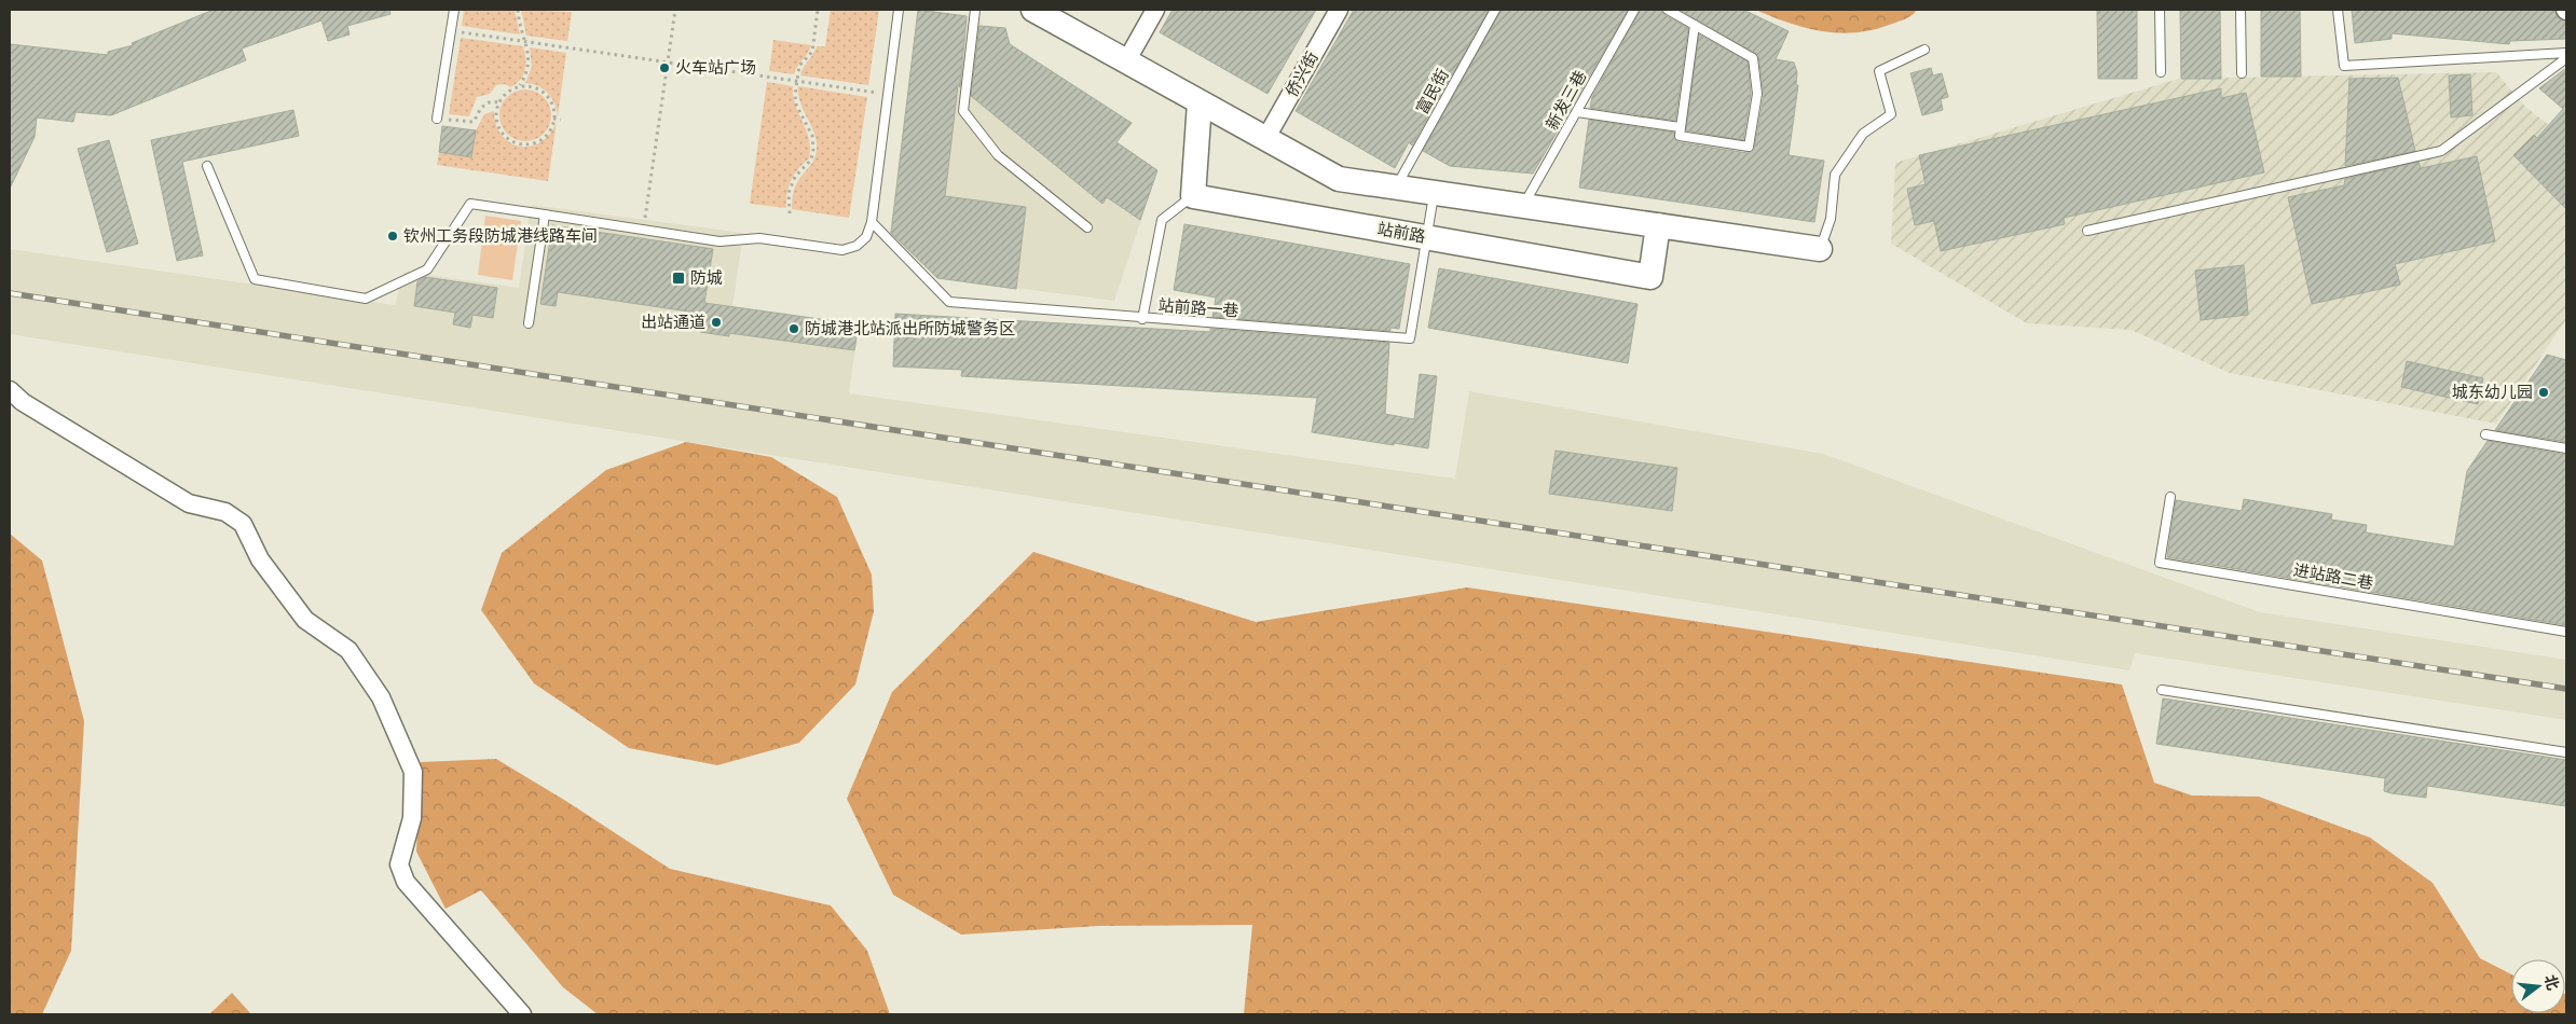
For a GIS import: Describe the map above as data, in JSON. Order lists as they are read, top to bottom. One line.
{"streets":{"street":["侨兴街","站前路"],"lane":["富民街","新发三巷","站前路一巷","进站路二巷"]},"crossings":[["站前路","站前路一巷"]],"places":{"other":["火车站广场","钦州工务段防城港线路车间","出站通道","防城港北站派出所防城警务区","城东幼儿园"],"transit":["防城"]},"north":"right"}
